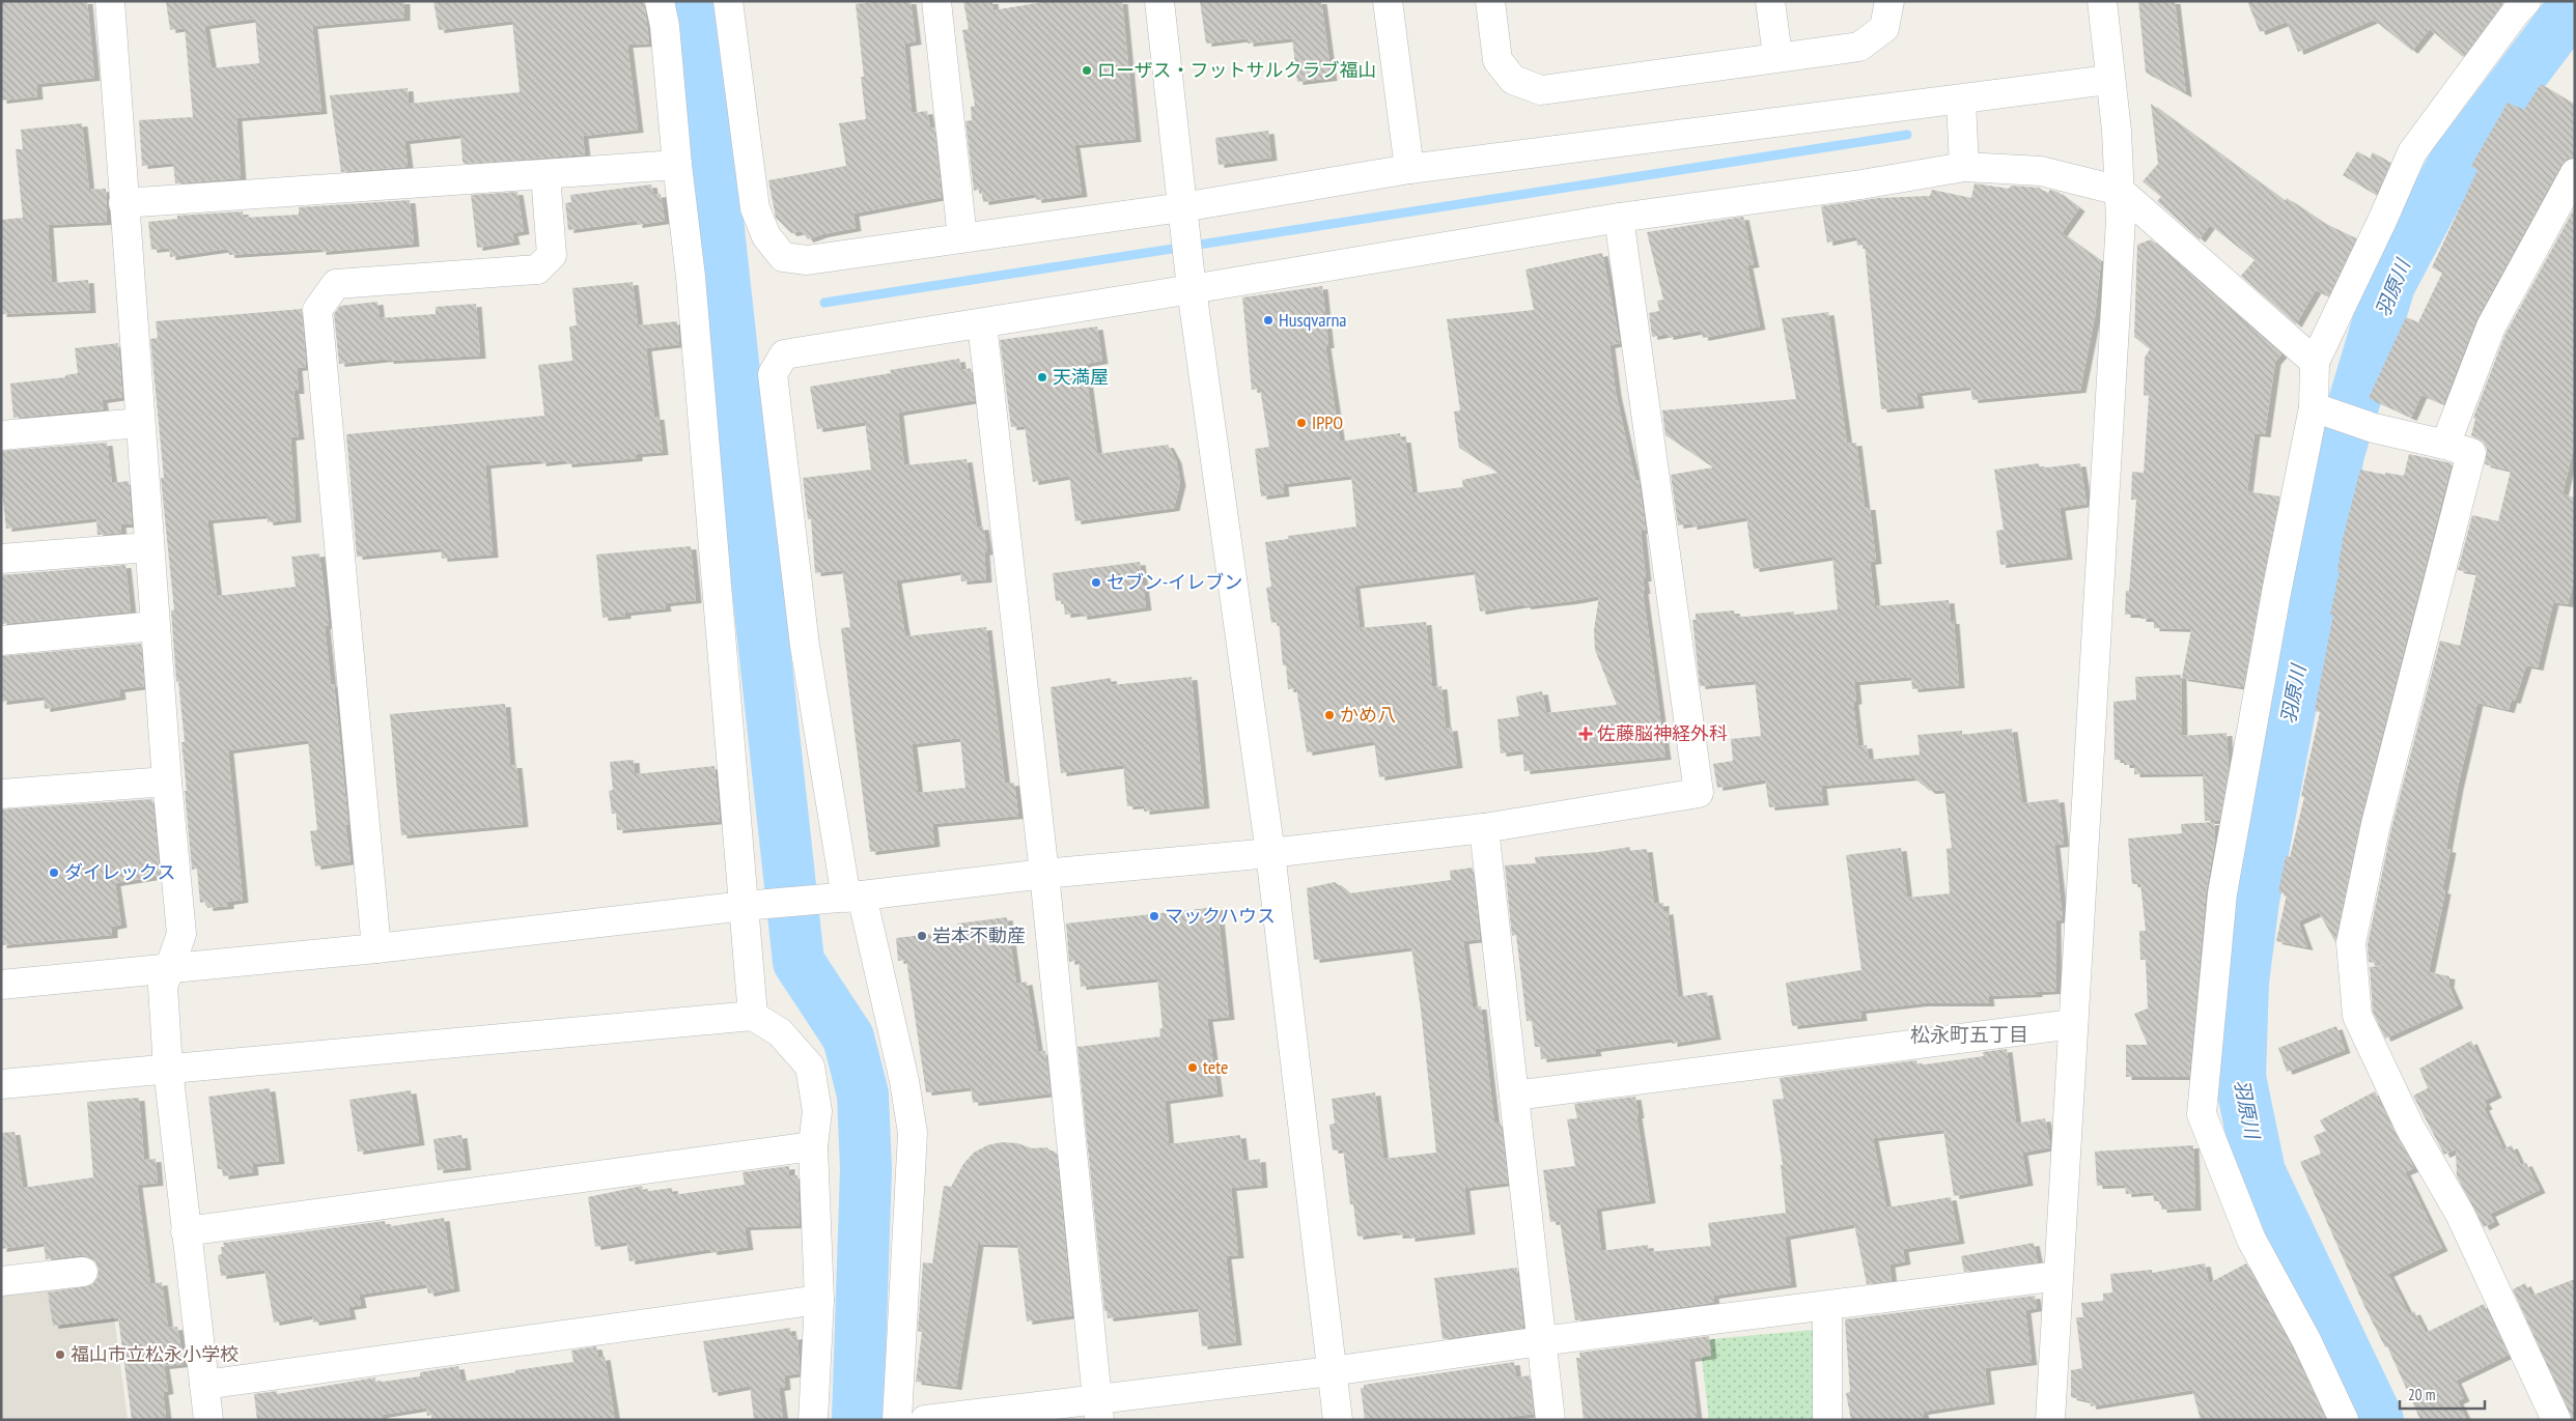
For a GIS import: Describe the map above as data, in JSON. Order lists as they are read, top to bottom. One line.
{"districts":["松永町五丁目"],"water":["羽原川"],"places":{"other":["ローザス・フットサルクラブ福山","Husqvarna","天満屋","IPPO","セブン-イレブン","かめ八","ダイレックス","マックハウス","岩本不動産","tete","福山市立松永小学校"],"health":["佐藤脳神経外科"]},"scale_bar":"20 m"}
